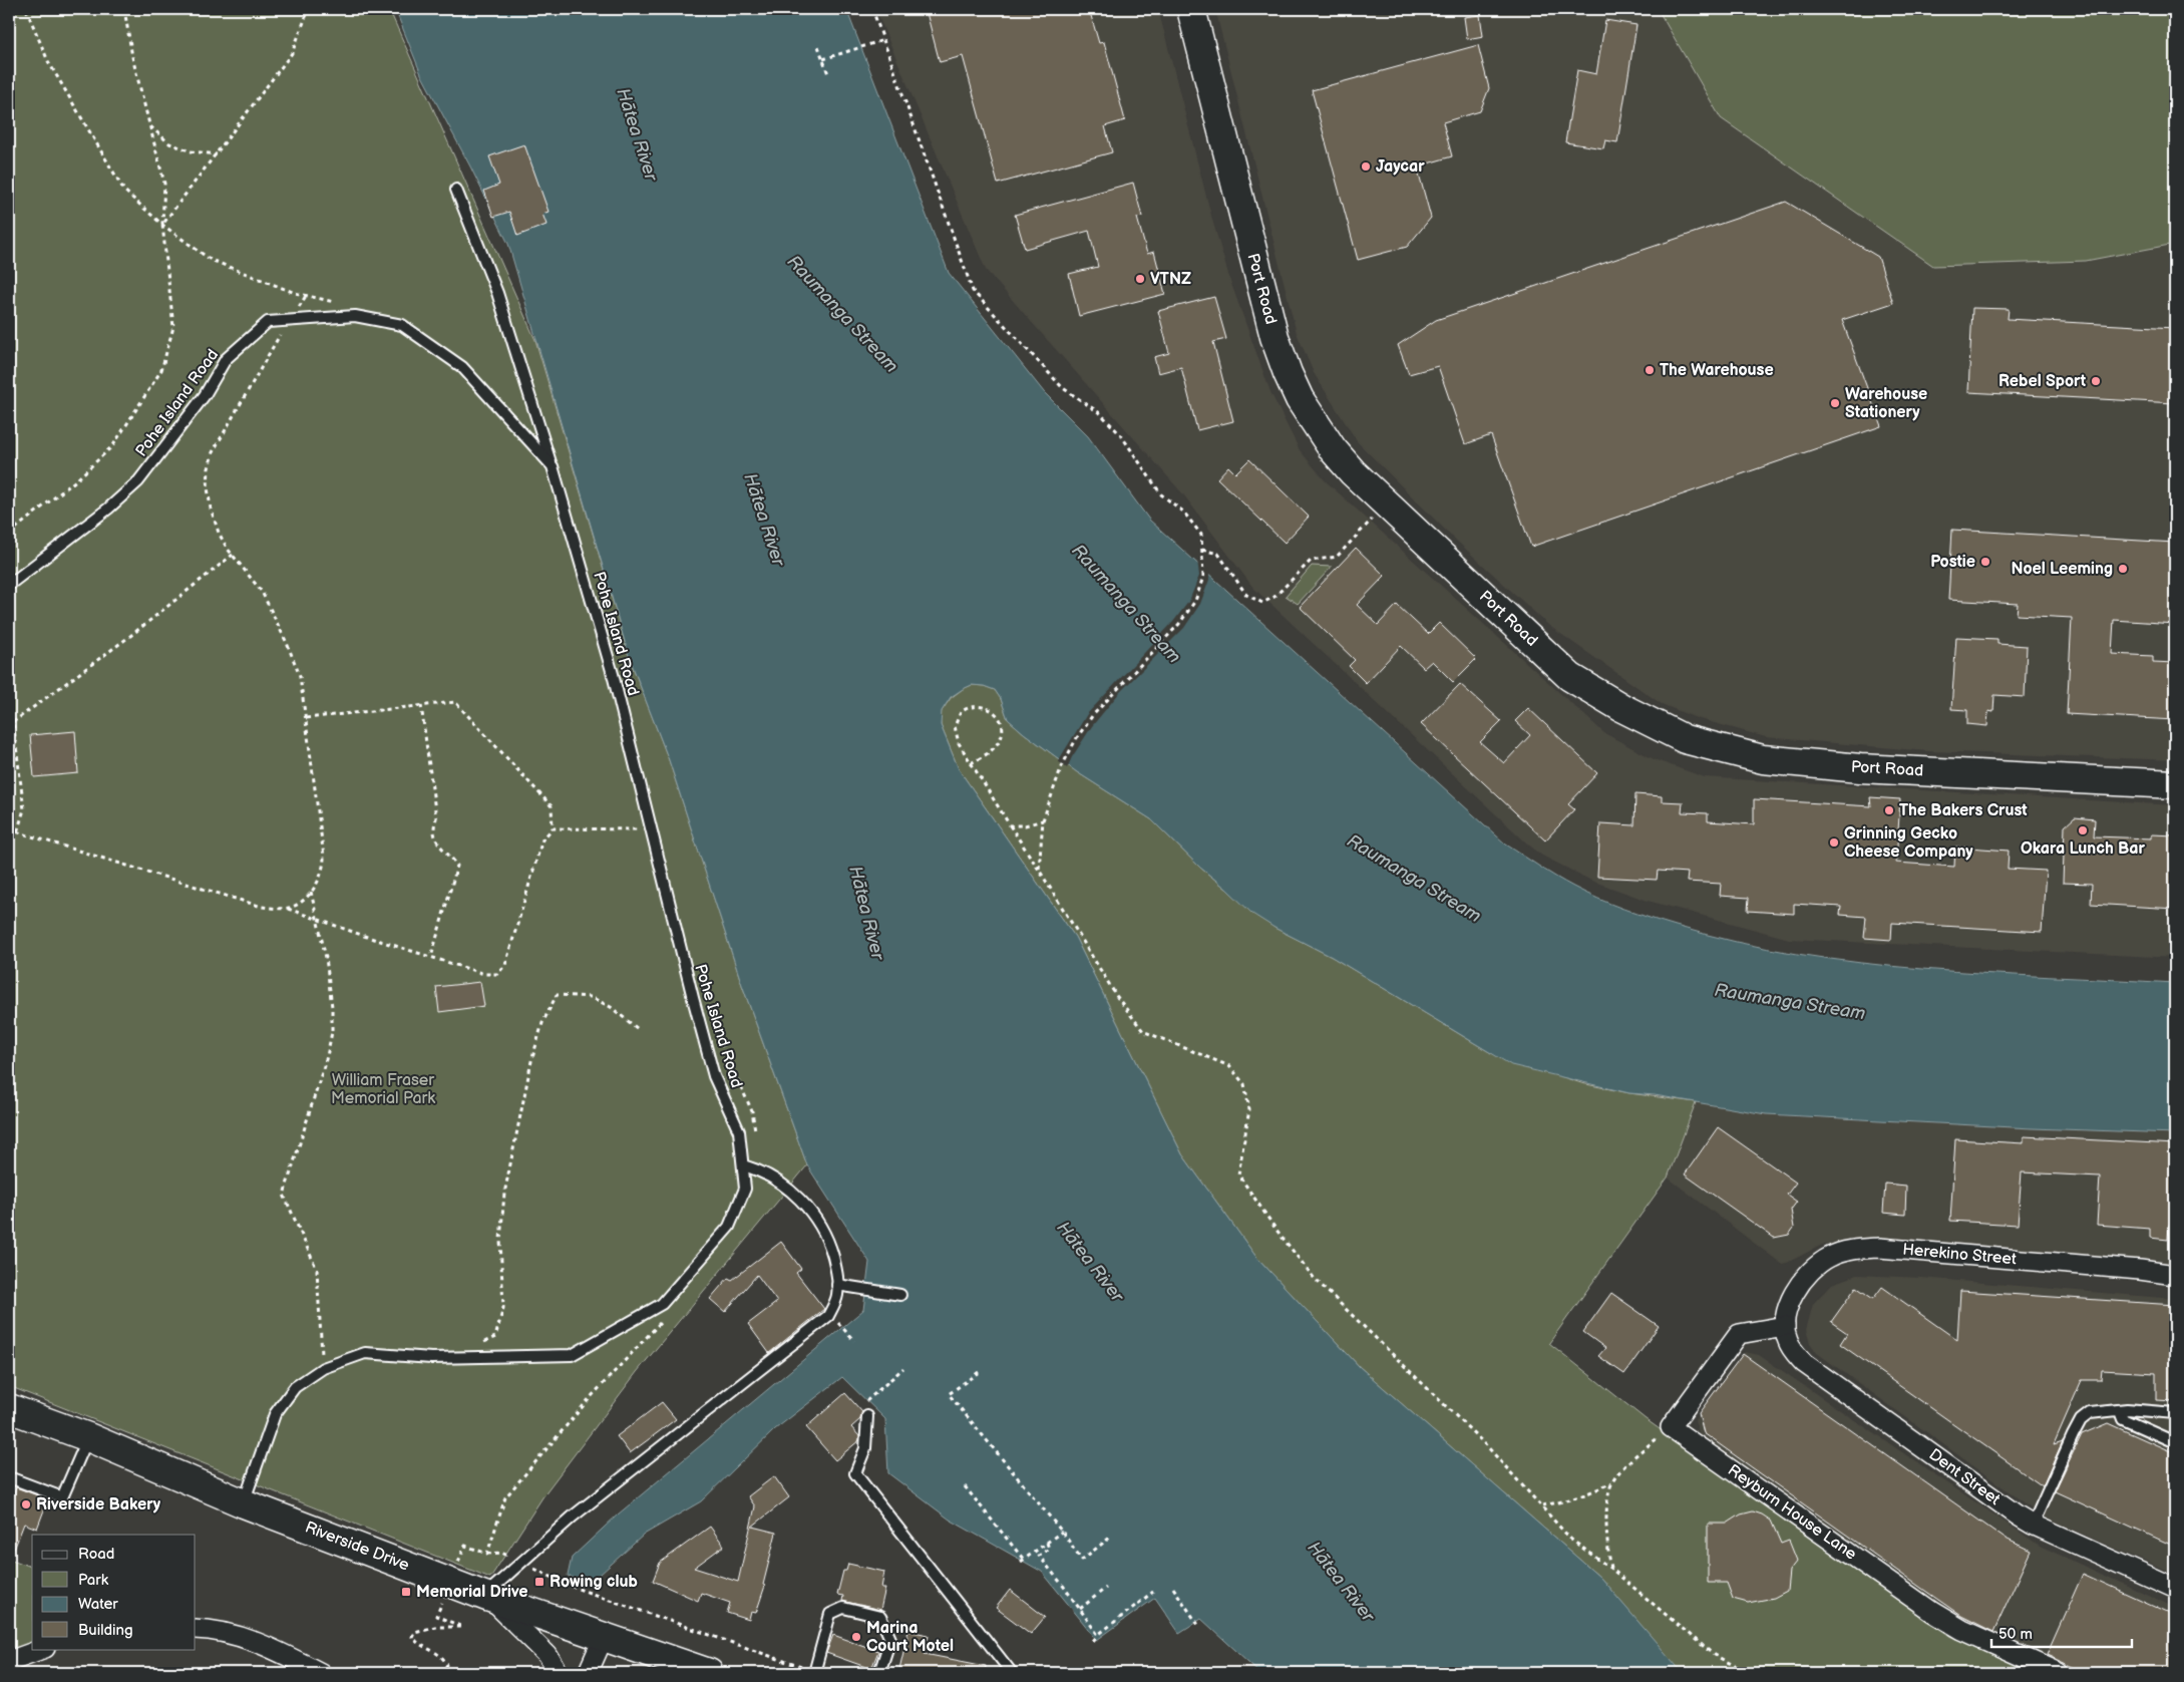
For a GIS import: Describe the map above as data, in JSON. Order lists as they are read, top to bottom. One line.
{"streets":{"main road":["Port Road","Riverside Drive"],"street":["Herekino Street","Dent Street","Reyburn House Lane"],"lane":["Pohe Island Road"]},"crossings":[["Pohe Island Road","Riverside Drive"],["Herekino Street","Dent Street"]],"water":["Hātea River","Raumanga Stream"],"parks":["William Fraser Memorial Park"],"places":{"other":["Jaycar","VTNZ","The Warehouse","Rebel Sport","Warehouse Stationery","Postie","Noel Leeming","The Bakers Crust","Okara Lunch Bar","Grinning Gecko Cheese Company","Riverside Bakery","Marina Court Motel"],"transit":["Rowing club","Memorial Drive"]},"legend":["Road","Park","Water","Building"],"scale_bar":"50 m"}
